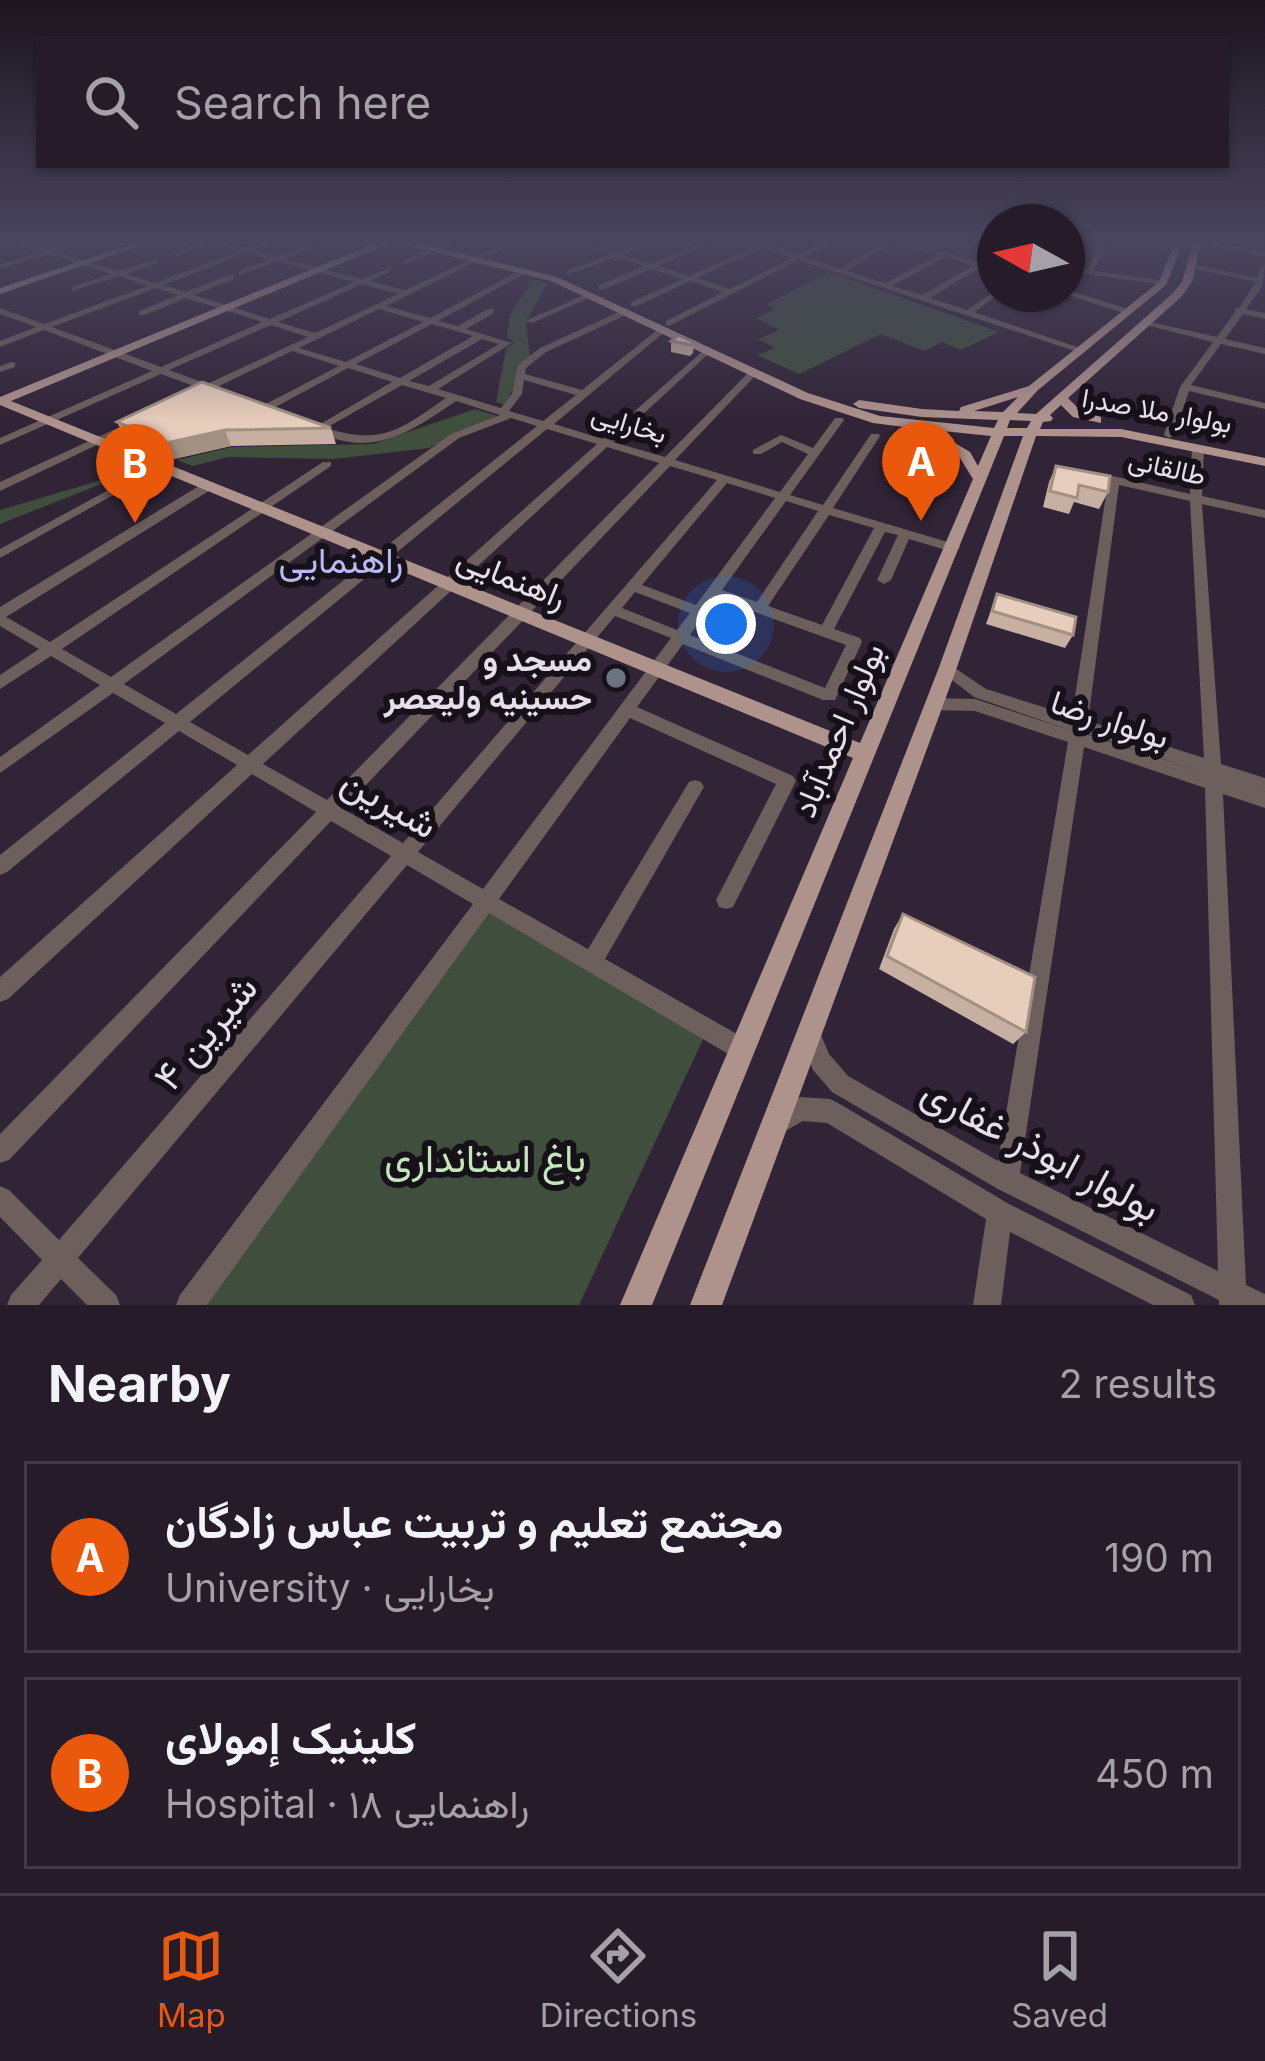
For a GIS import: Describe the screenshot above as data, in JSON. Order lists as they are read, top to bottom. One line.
{"streets":{"main road":["بولوار ملا صدرا","راهنمایی","بولوار احمدآباد"],"street":["بخارایی","طالقانی","بولوار رضا","شیرین","شیرین ۴","بولوار ابوذر غفاری"]},"crossings":[["بخارایی","بولوار احمدآباد"],["بخارایی","شیرین ۴"],["راهنمایی","بولوار احمدآباد"],["راهنمایی","شیرین ۴"],["بولوار احمدآباد","شیرین"],["شیرین","شیرین ۴"]],"districts":["راهنمایی"],"parks":["باغ استانداری"],"places":["مسجد و حسینیه ولیعصر"],"north":"left","page":{"search":"Search here","pins":["A","B"],"heading":["Nearby","2 results"],"list":[{"mark":"A","name":"مجتمع تعلیم و تربیت عباس زادگان","note":"University · بخارایی","value":"190 m"},{"mark":"B","name":"کلینیک إمولای","note":"Hospital · راهنمایی ۱۸","value":"450 m"}],"nav":["Map","Directions","Saved"]}}
